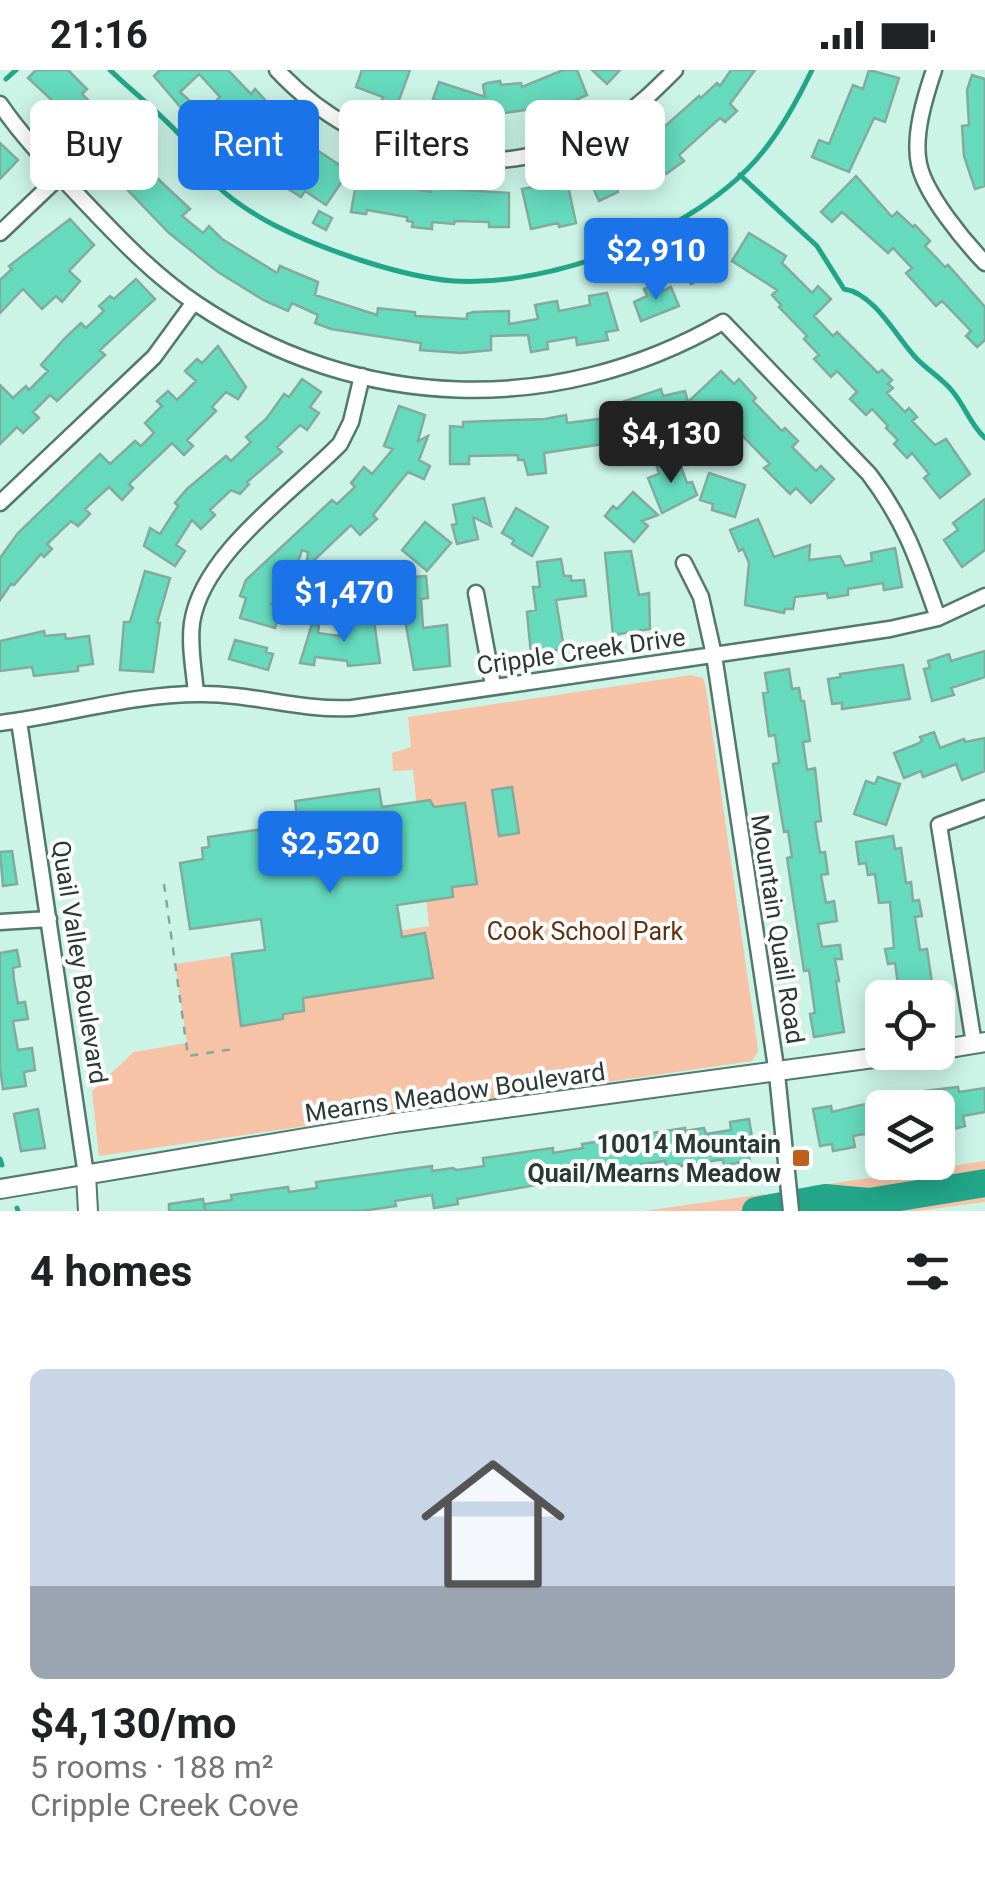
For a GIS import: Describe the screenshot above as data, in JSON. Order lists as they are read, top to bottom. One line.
{"streets":{"street":["Cripple Creek Drive","Mountain Quail Road","Quail Valley Boulevard","Mearns Meadow Boulevard"]},"crossings":[["Cripple Creek Drive","Mountain Quail Road"],["Cripple Creek Drive","Quail Valley Boulevard"],["Mountain Quail Road","Mearns Meadow Boulevard"],["Quail Valley Boulevard","Mearns Meadow Boulevard"]],"parks":["Cook School Park"],"places":{"transit":["10014 Mountain Quail/Mearns Meadow"]},"page":{"status":"21:16","chip":["Buy","Rent","Filters","New"],"price":["$2,910","$4,130","$1,470","$2,520"],"heading":"4 homes","list":[{"name":"$4,130/mo","note":"5 rooms · 188 m² · Cripple Creek Cove"}]}}
